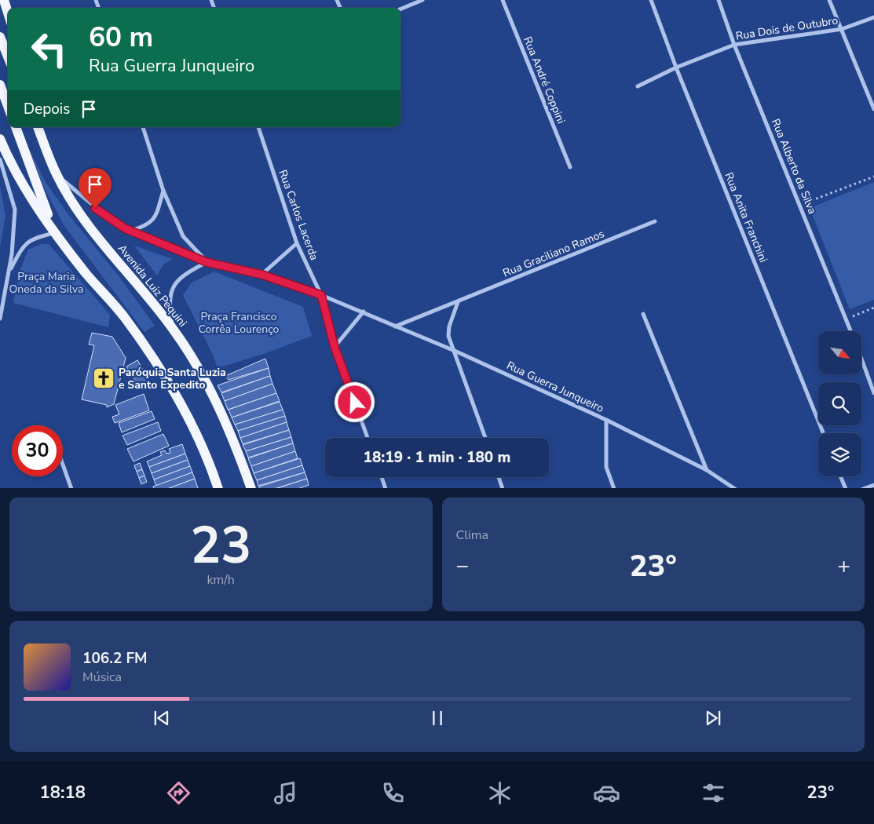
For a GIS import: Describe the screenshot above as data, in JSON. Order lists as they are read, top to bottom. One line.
{"streets":{"main road":["Avenida Luiz Pequini"],"street":["Rua Dois de Outubro","Rua André Coppini","Rua Alberto da Silva","Rua Carlos Lacerda","Rua Anita Franchini","Rua Graciliano Ramos","Rua Guerra Junqueiro"]},"crossings":[["Rua Dois de Outubro","Rua Alberto da Silva"],["Rua Dois de Outubro","Rua Anita Franchini"],["Rua Carlos Lacerda","Rua Guerra Junqueiro"],["Rua Graciliano Ramos","Rua Guerra Junqueiro"],["Avenida Luiz Pequini","Rua Guerra Junqueiro"]],"parks":["Praça Maria Oneda da Silva","Praça Francisco Corrêa Lourenço"],"places":{"church":["Paróquia Santa Luzia e Santo Expedito"]},"north":"bottom right","page":{"turn":["60 m","Rua Guerra Junqueiro"],"then":"Depois","limit":"30","trip":"18:19 · 1 min · 180 m","tile":[["23","km/h"],"Clima"],"heat":["−","23°","+"],"song":["106.2 FM","Música"],"tabs":["18:18","23°"]}}
